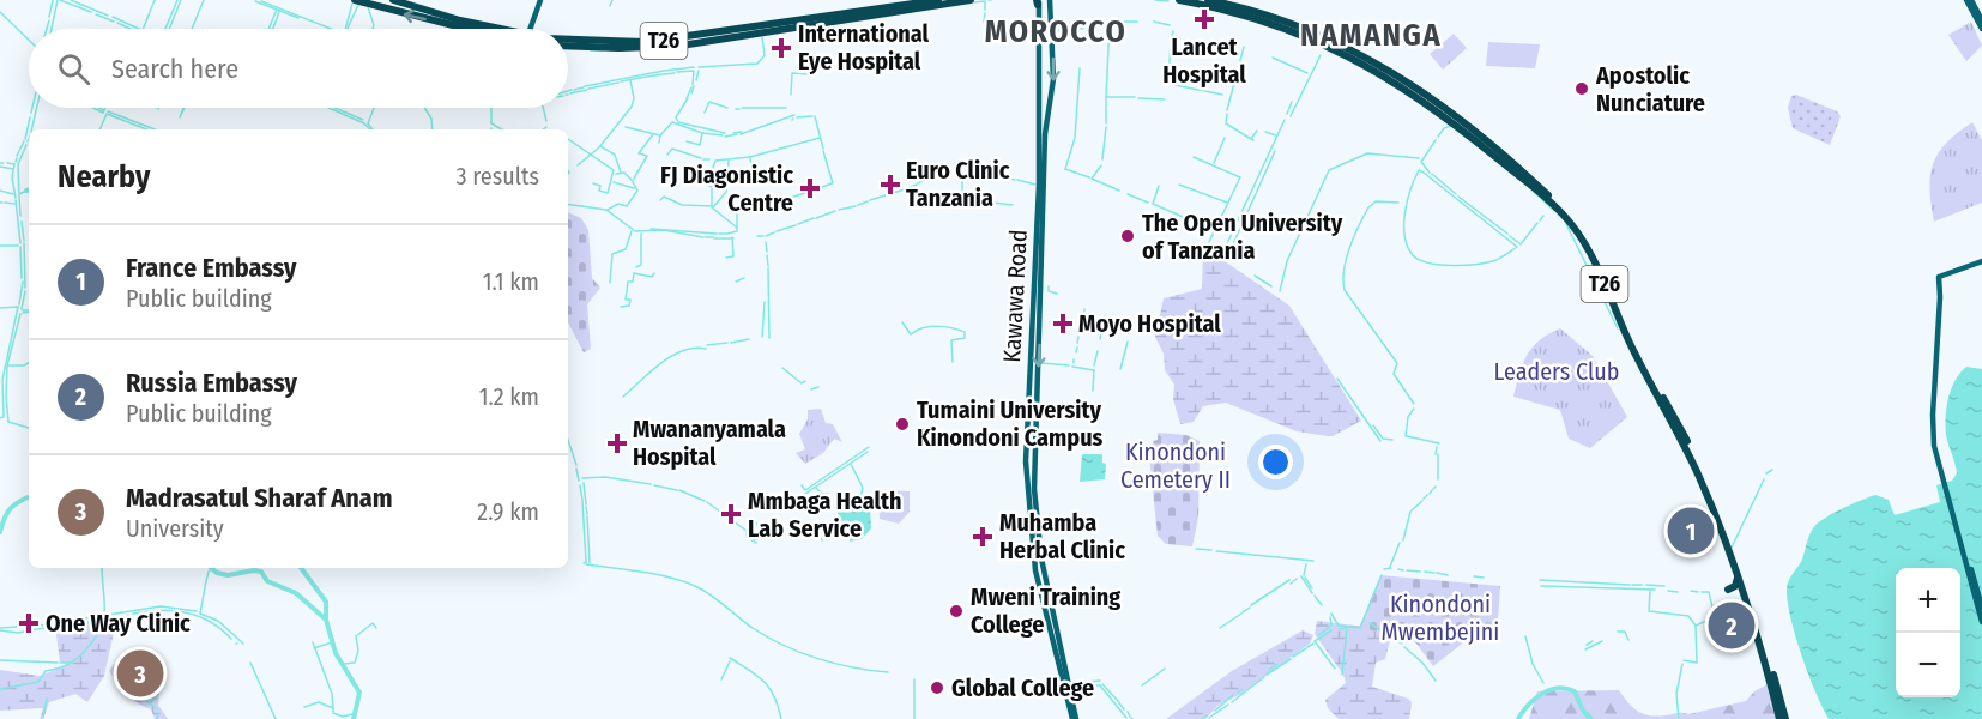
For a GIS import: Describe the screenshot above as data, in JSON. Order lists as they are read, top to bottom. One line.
{"streets":{"highway":["T26"],"main road":["Kawawa Road"]},"districts":["MOROCCO","NAMANGA"],"parks":["Leaders Club","Kinondoni Cemetery II","Kinondoni Mwembejini"],"places":{"health":["Lancet Hospital","International Eye Hospital","Euro Clinic Tanzania","FJ Diagonistic Centre","Moyo Hospital","Mwananyamala Hospital","Mmbaga Health Lab Service","Muhamba Herbal Clinic","One Way Clinic"],"other":["Apostolic Nunciature","The Open University of Tanzania","Tumaini University Kinondoni Campus","Mweni Training College","Global College"]},"page":{"search":"Search here","heading":["Nearby","3 results"],"list":[{"mark":"1","name":"France Embassy","note":"Public building","value":"1.1 km"},{"mark":"2","name":"Russia Embassy","note":"Public building","value":"1.2 km"},{"mark":"3","name":"Madrasatul Sharaf Anam","note":"University","value":"2.9 km"}],"pins":["1","2","3"],"map_buttons":["+","−"]}}
